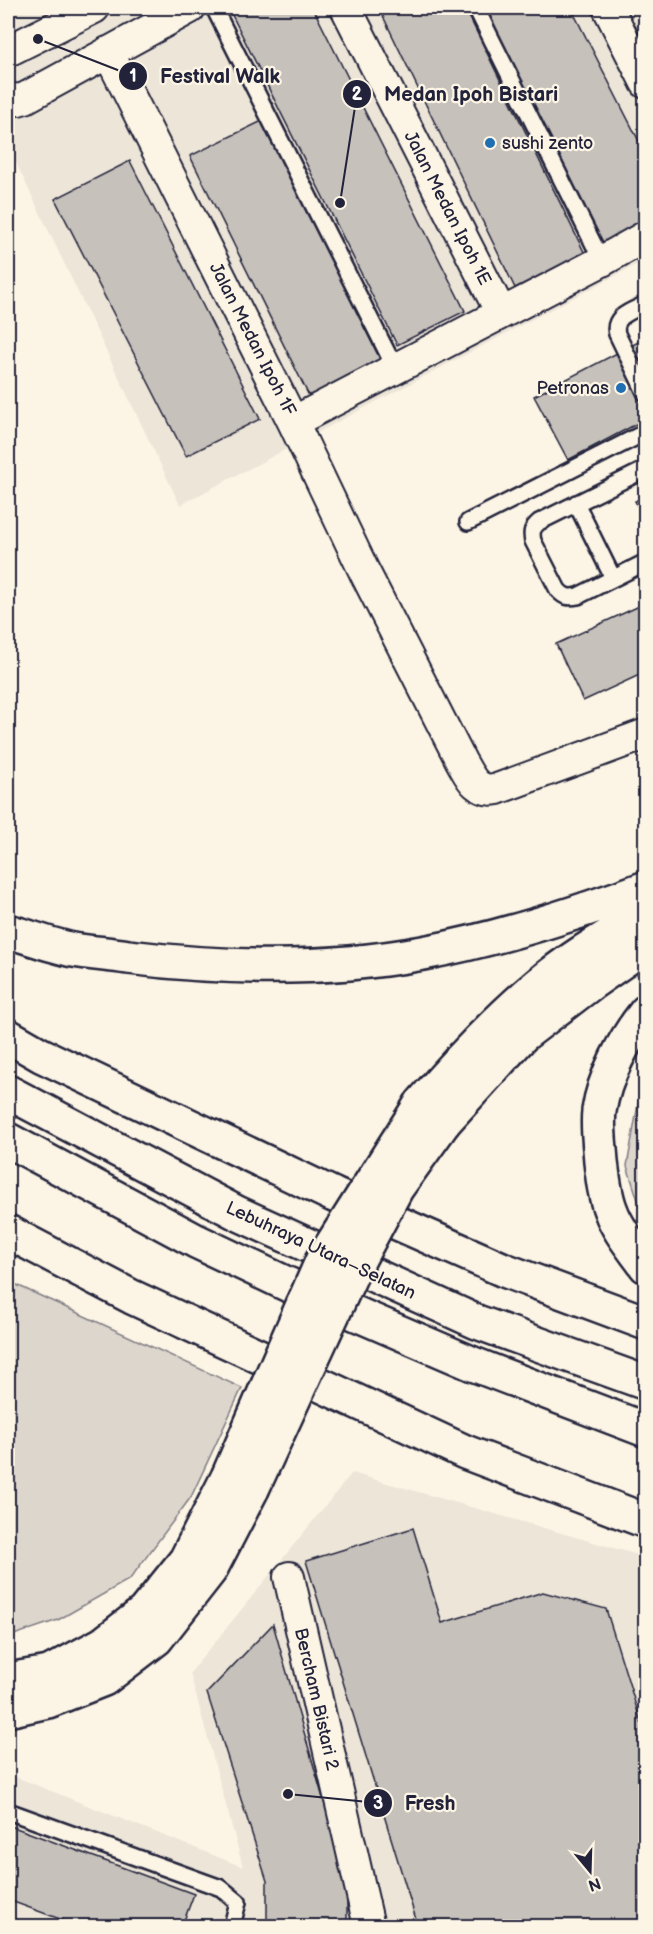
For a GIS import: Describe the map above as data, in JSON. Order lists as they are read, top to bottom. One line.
{"streets":{"main road":["Lebuhraya Utara–Selatan"],"street":["Jalan Medan Ipoh 1E","Jalan Medan Ipoh 1F","Bercham Bistari 2"]},"crossings":[["Jalan Medan Ipoh 1E","Jalan Medan Ipoh 1F"]],"places":["Festival Walk","sushi zento","Medan Ipoh Bistari","Petronas","Fresh"],"north":"bottom"}
